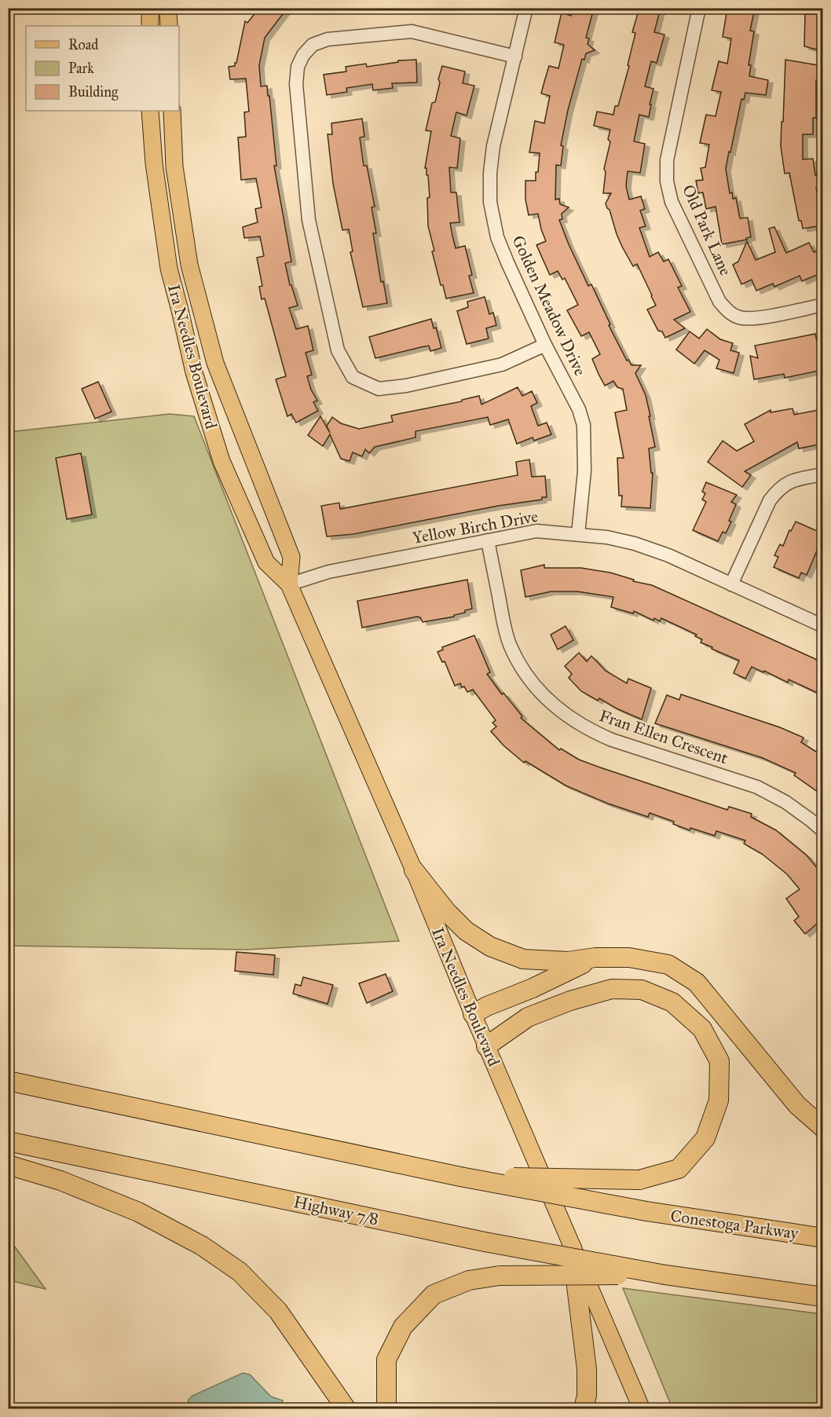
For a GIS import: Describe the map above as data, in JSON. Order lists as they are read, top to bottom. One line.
{"streets":{"highway":["Highway 7/8","Conestoga Parkway"],"main road":["Ira Needles Boulevard"],"street":["Old Park Lane","Golden Meadow Drive","Yellow Birch Drive","Fran Ellen Crescent"]},"crossings":[["Golden Meadow Drive","Yellow Birch Drive"],["Ira Needles Boulevard","Yellow Birch Drive"],["Yellow Birch Drive","Fran Ellen Crescent"]],"legend":["Road","Park","Building"]}
